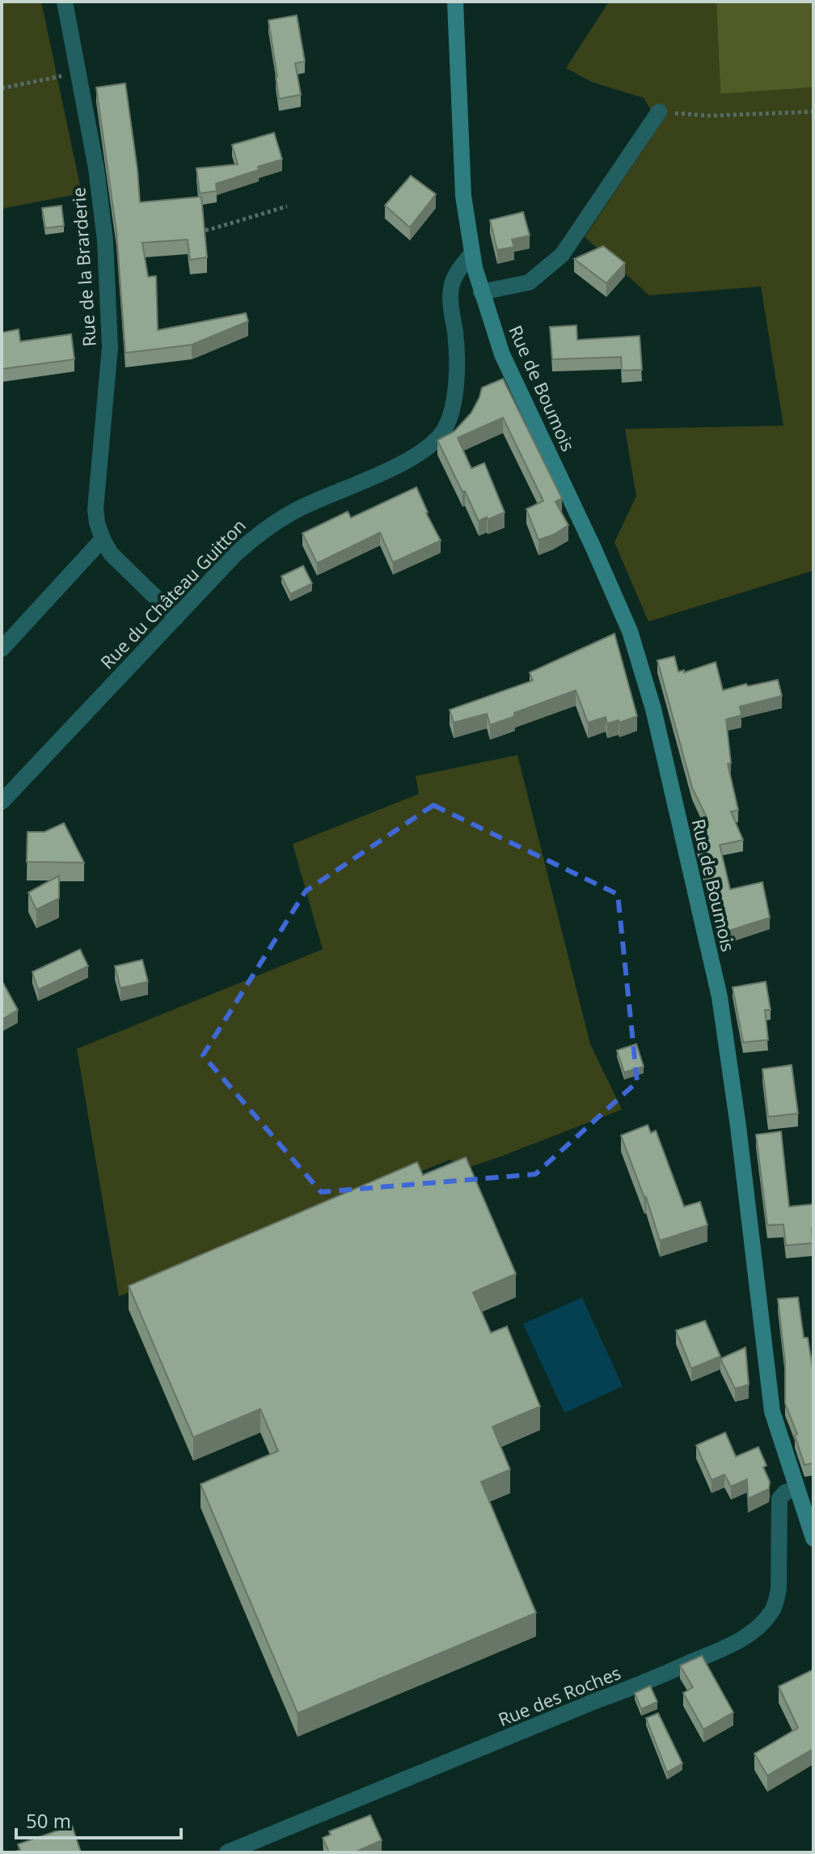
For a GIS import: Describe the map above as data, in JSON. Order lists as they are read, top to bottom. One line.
{"streets":{"street":["Rue de la Brarderie","Rue de Boumois","Rue du Château Guitton","Rue des Roches"]},"crossings":[["Rue de la Brarderie","Rue du Château Guitton"],["Rue de Boumois","Rue du Château Guitton"],["Rue de Boumois","Rue des Roches"]],"scale_bar":"50 m"}
